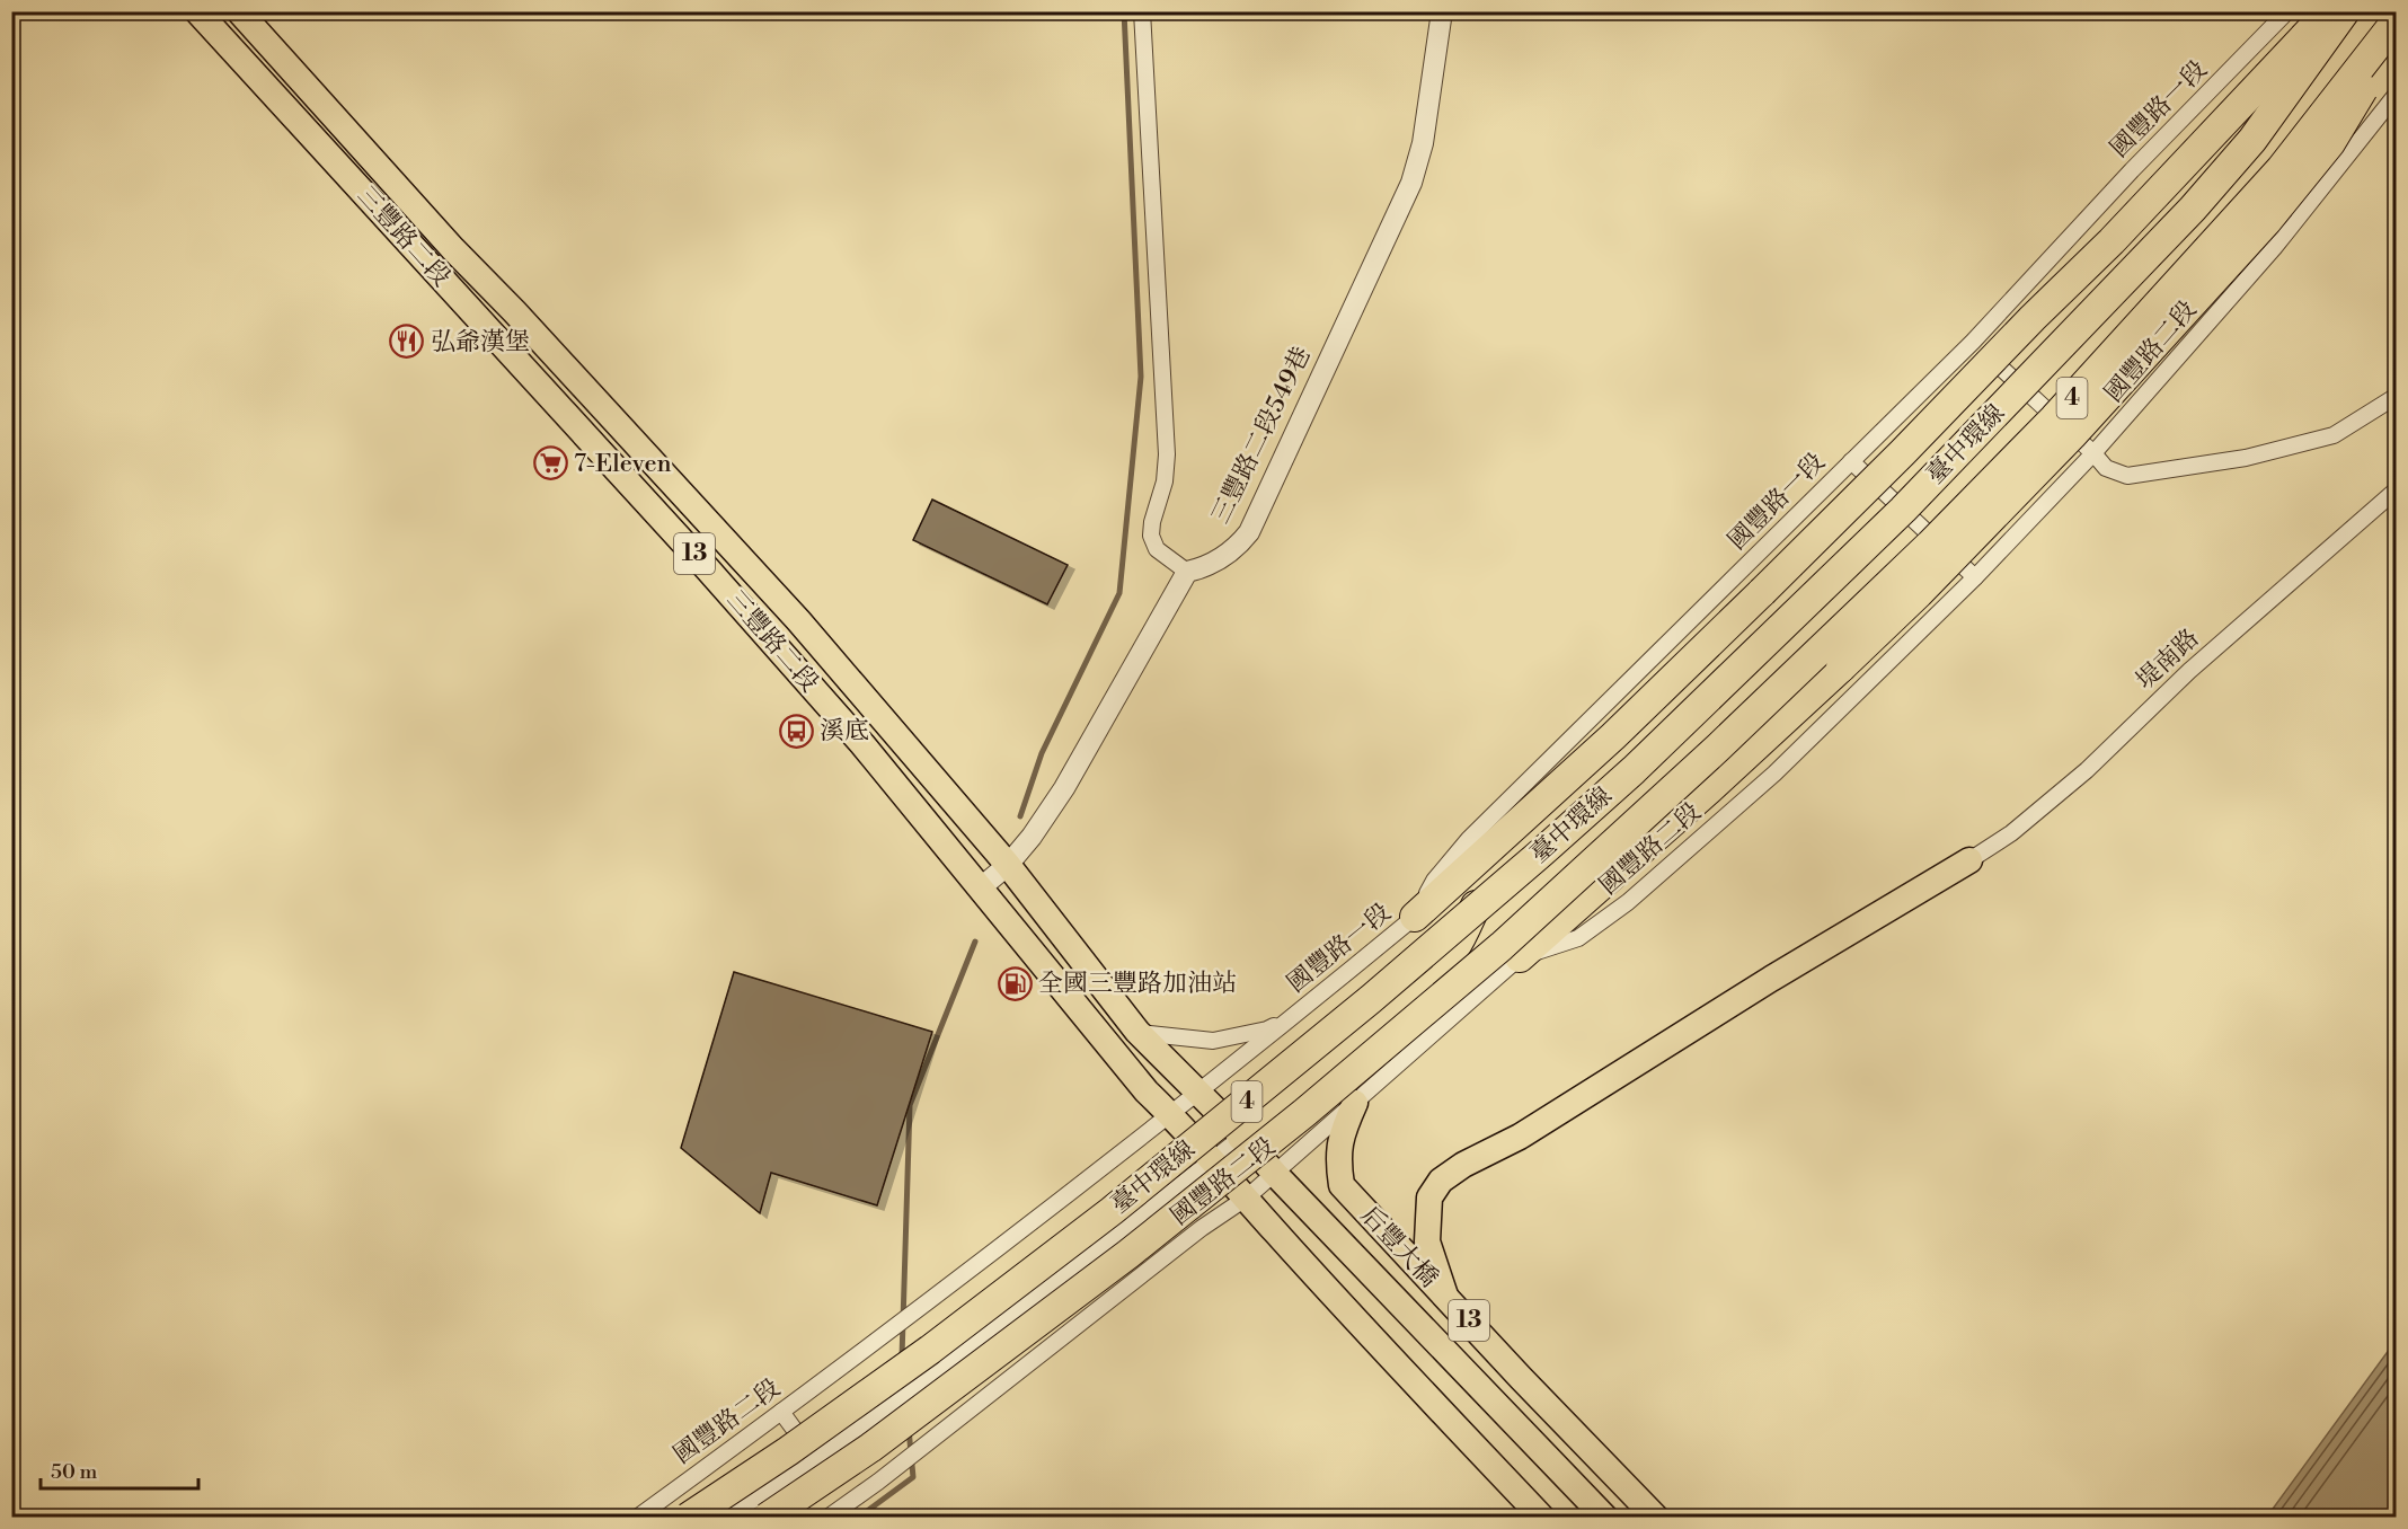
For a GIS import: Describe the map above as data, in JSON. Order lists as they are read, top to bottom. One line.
{"streets":{"highway":["4","臺中環線"],"main road":["三豐路二段","13","后豐大橋"],"street":["國豐路一段","國豐路二段","三豐路二段549巷","堤南路"]},"crossings":[["國豐路一段","國豐路二段"],["三豐路二段","國豐路二段"],["三豐路二段","13"],["三豐路二段","后豐大橋"],["國豐路二段","13"],["國豐路二段","后豐大橋"]],"places":{"restaurant":["弘爺漢堡"],"supermarket":["7-Eleven"],"bus stop":["溪底"],"fuel station":["全國三豐路加油站"]},"scale_bar":"50 m"}
